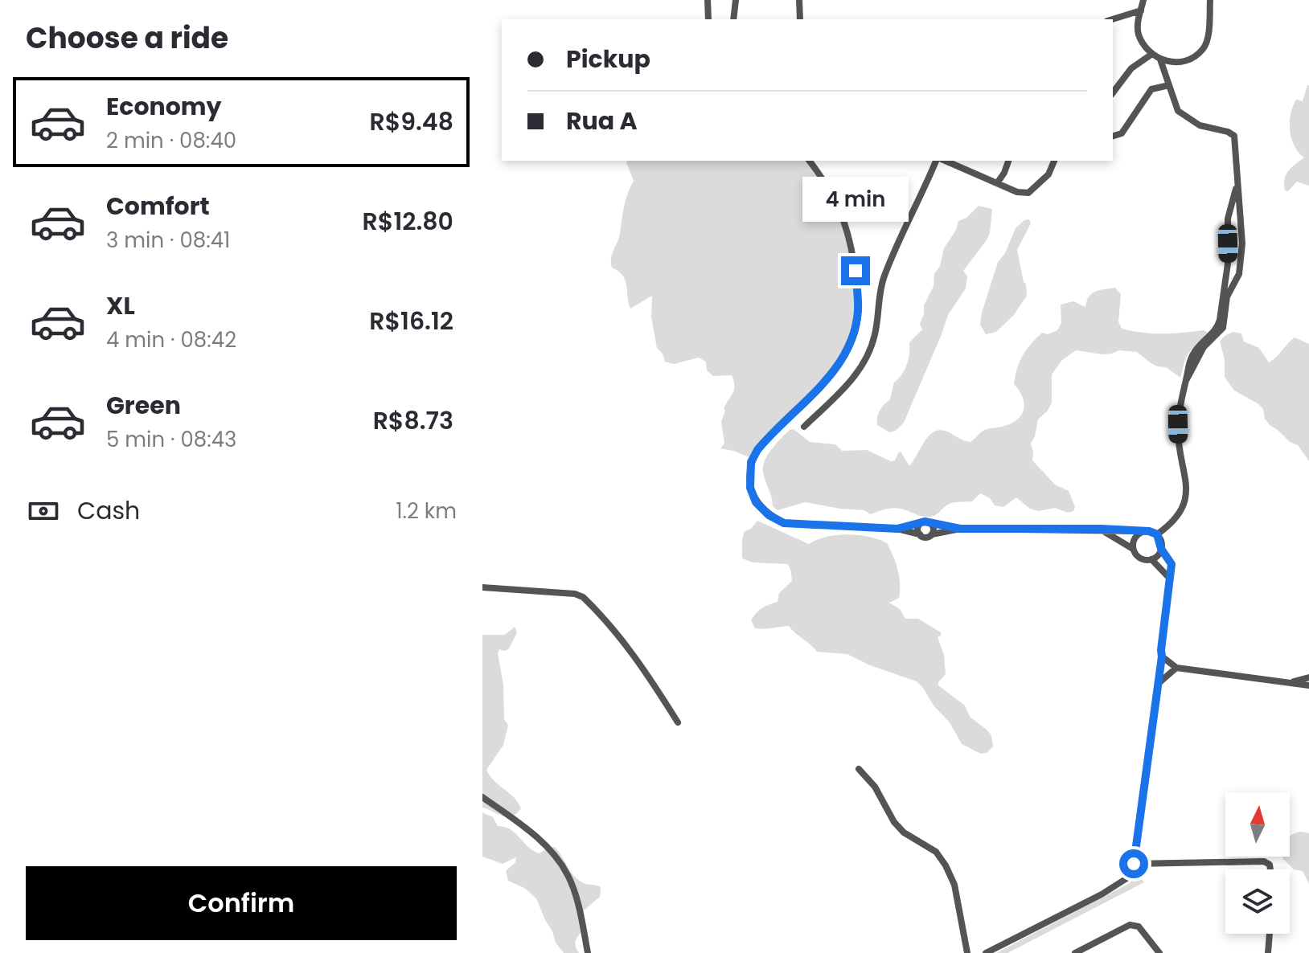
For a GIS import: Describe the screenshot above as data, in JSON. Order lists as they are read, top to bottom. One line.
{"north":"top","page":{"heading":"Choose a ride","banner":["Pickup","Rua A"],"list":[{"name":"Economy","note":"2 min · 08:40","value":"R$9.48"},{"name":"Comfort","note":"3 min · 08:41","value":"R$12.80"},{"name":"XL","note":"4 min · 08:42","value":"R$16.12"},{"name":"Green","note":"5 min · 08:43","value":"R$8.73"}],"bubble":"4 min","pay":["Cash","1.2 km"],"buttons":"Confirm"}}
